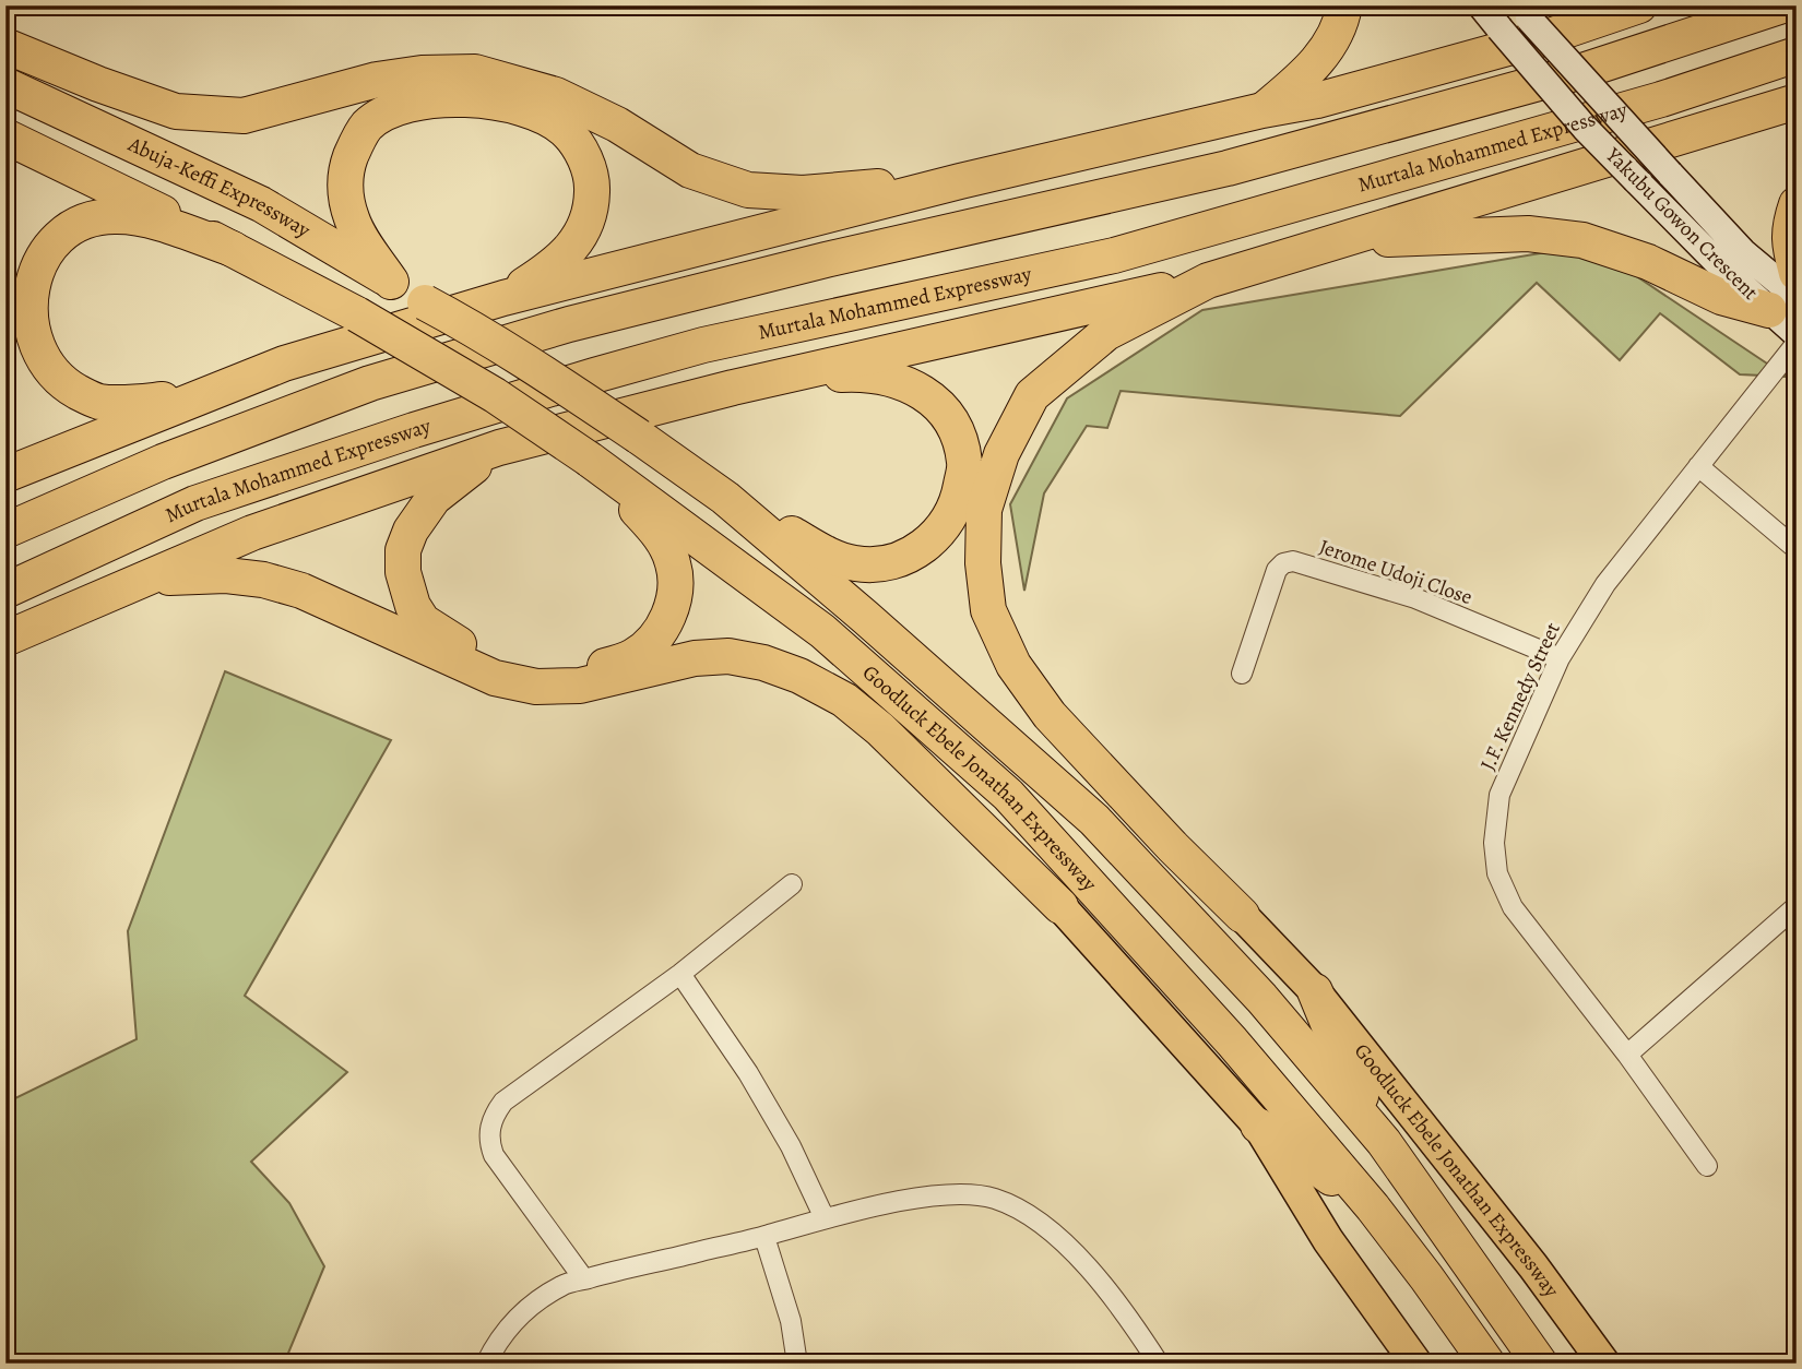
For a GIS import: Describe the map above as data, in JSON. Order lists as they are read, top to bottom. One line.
{"streets":{"highway":["Murtala Mohammed Expressway","Abuja-Keffi Expressway","Goodluck Ebele Jonathan Expressway"],"main road":["Yakubu Gowon Crescent"],"street":["Jerome Udoji Close","J.F. Kennedy Street"]},"crossings":[["Abuja-Keffi Expressway","Goodluck Ebele Jonathan Expressway"],["Jerome Udoji Close","J.F. Kennedy Street"]]}
